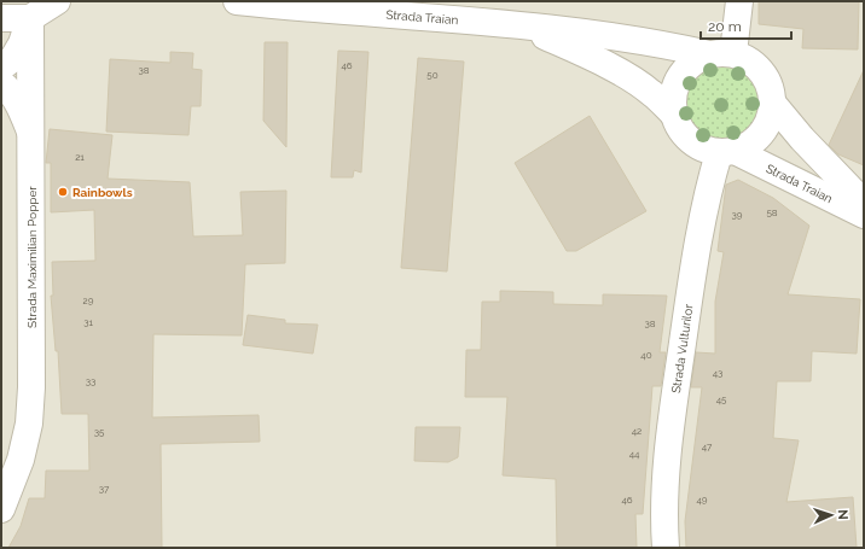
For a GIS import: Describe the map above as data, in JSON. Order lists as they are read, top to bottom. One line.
{"streets":{"street":["Strada Traian","Strada Maximilian Popper","Strada Vulturilor"]},"crossings":[["Strada Traian","Strada Vulturilor"]],"places":["Rainbowls"],"house_numbers":["46","38","50","21","58","39","29","31","38","40","43","33","45","42","35","47","44","37","46","49"],"scale_bar":"20 m","north":"right"}
